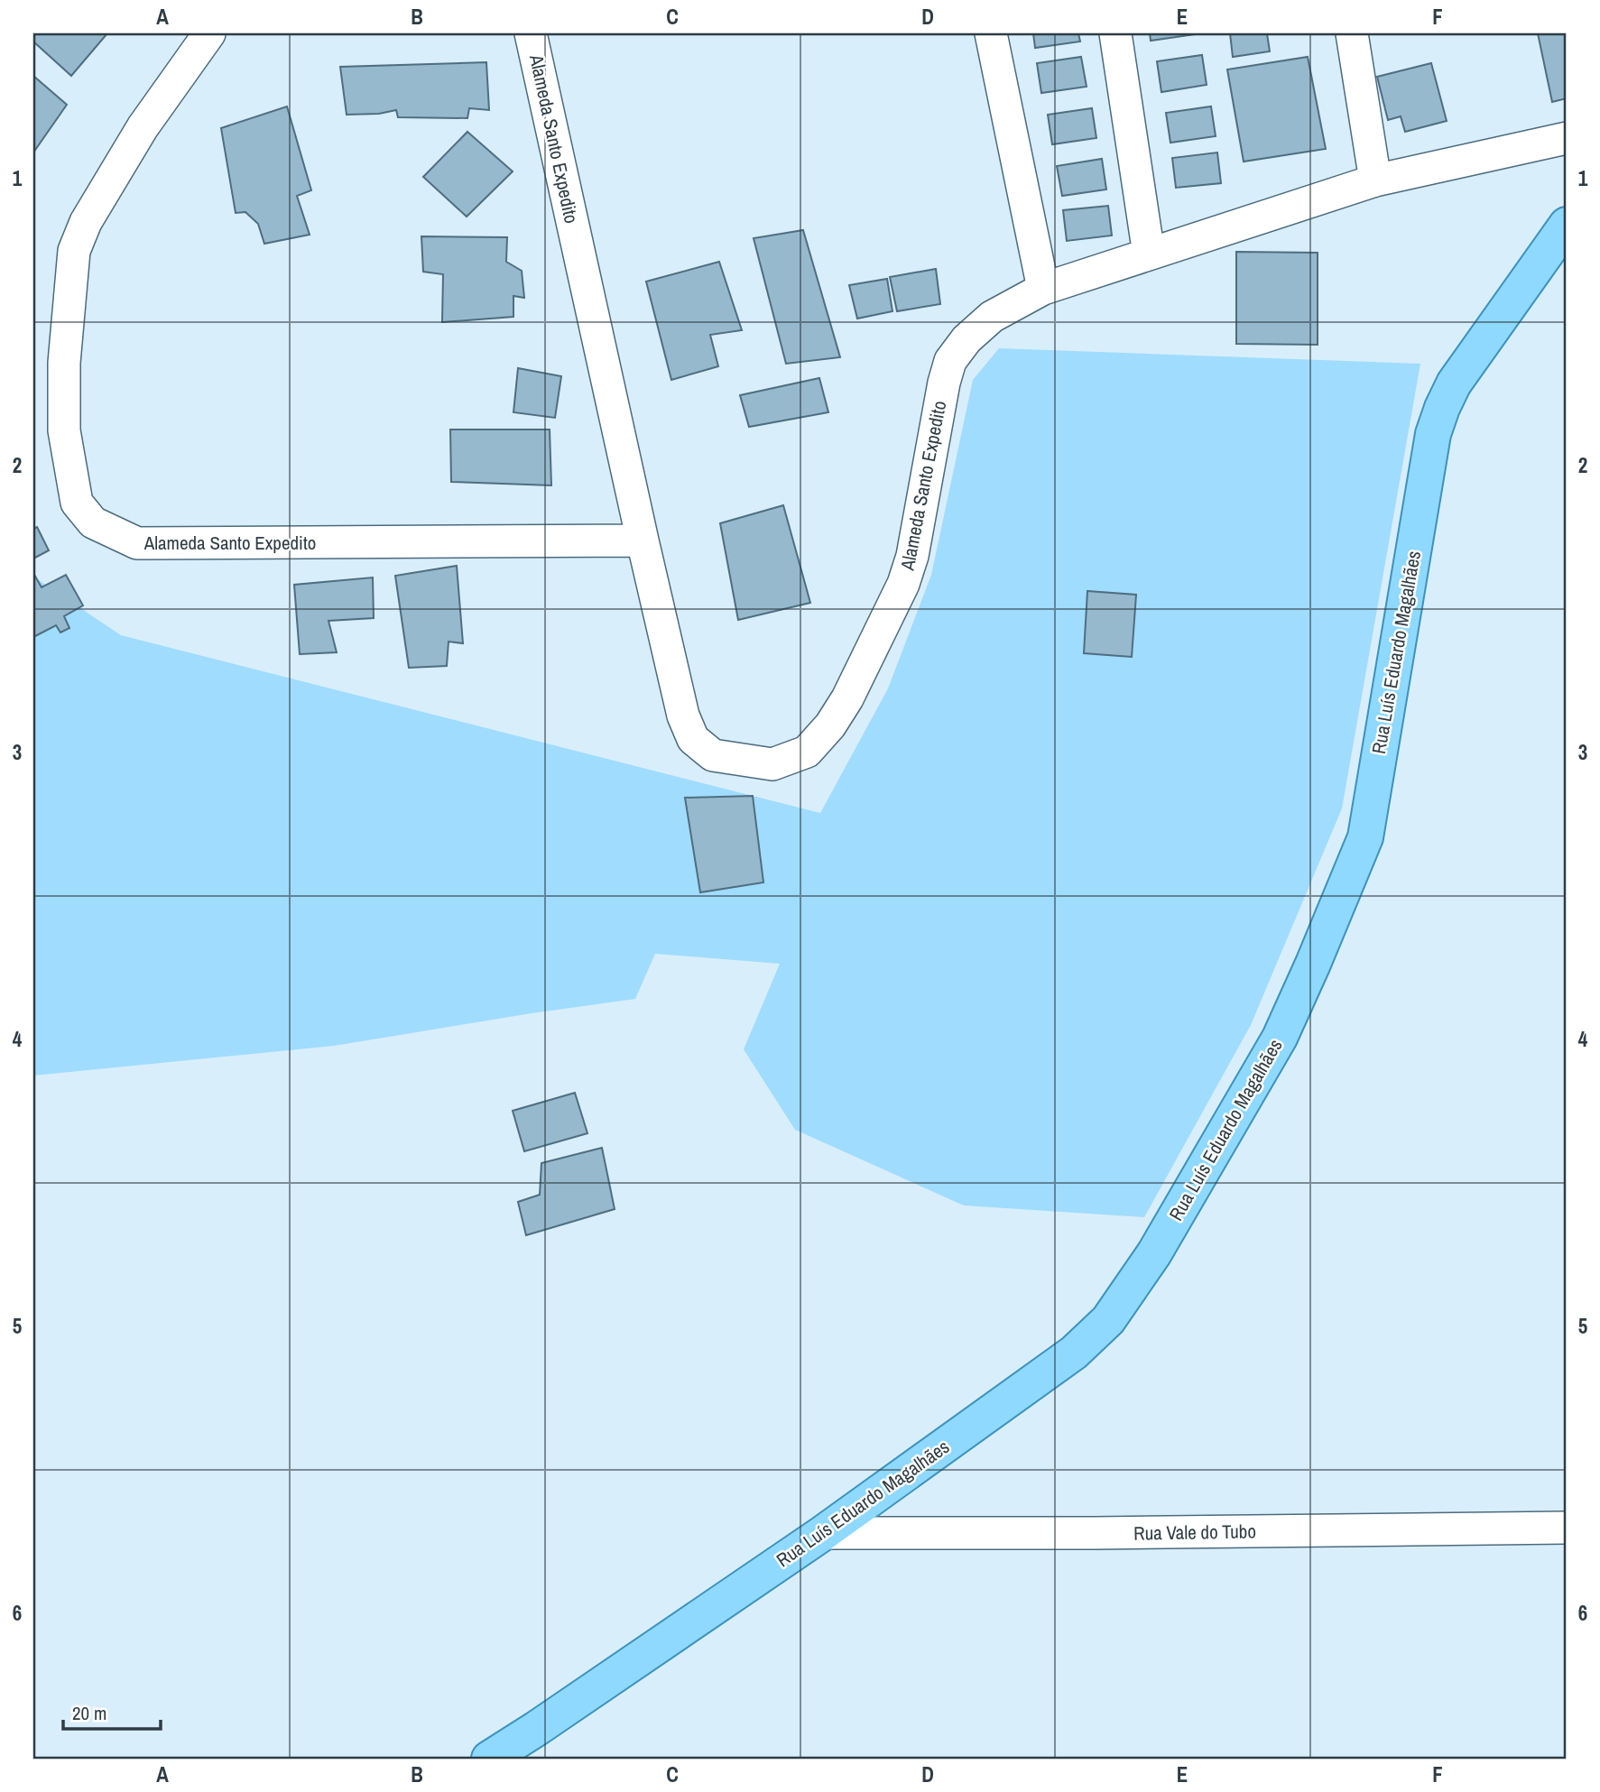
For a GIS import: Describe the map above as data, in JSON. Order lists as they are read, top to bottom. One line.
{"streets":{"main road":["Rua Luís Eduardo Magalhães"],"street":["Alameda Santo Expedito","Rua Vale do Tubo"]},"crossings":[["Rua Luís Eduardo Magalhães","Rua Vale do Tubo"]],"scale_bar":"20 m","grid":{"columns":["A","B","C","D","E","F"],"rows":["1","2","3","4","5","6"]}}
